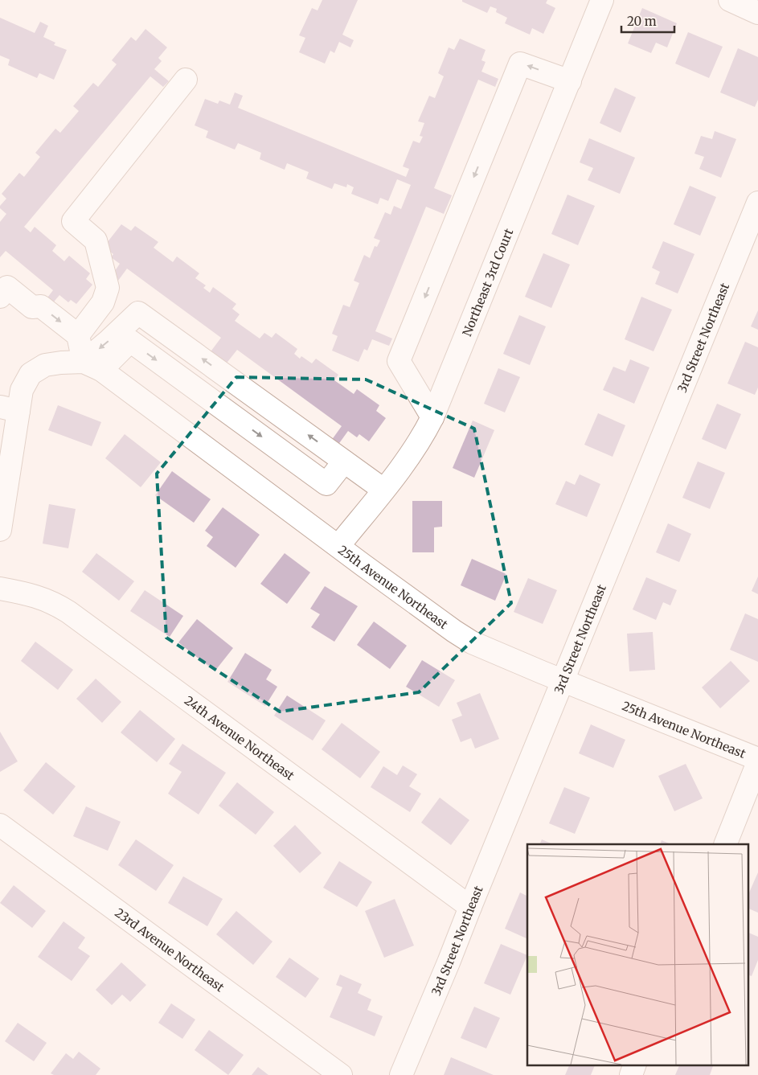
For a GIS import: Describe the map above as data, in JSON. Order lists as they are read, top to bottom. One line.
{"streets":{"street":["Northeast 3rd Court","3rd Street Northeast","25th Avenue Northeast","24th Avenue Northeast","23rd Avenue Northeast"]},"crossings":[["Northeast 3rd Court","25th Avenue Northeast"],["3rd Street Northeast","25th Avenue Northeast"],["3rd Street Northeast","24th Avenue Northeast"]],"scale_bar":"20 m"}
